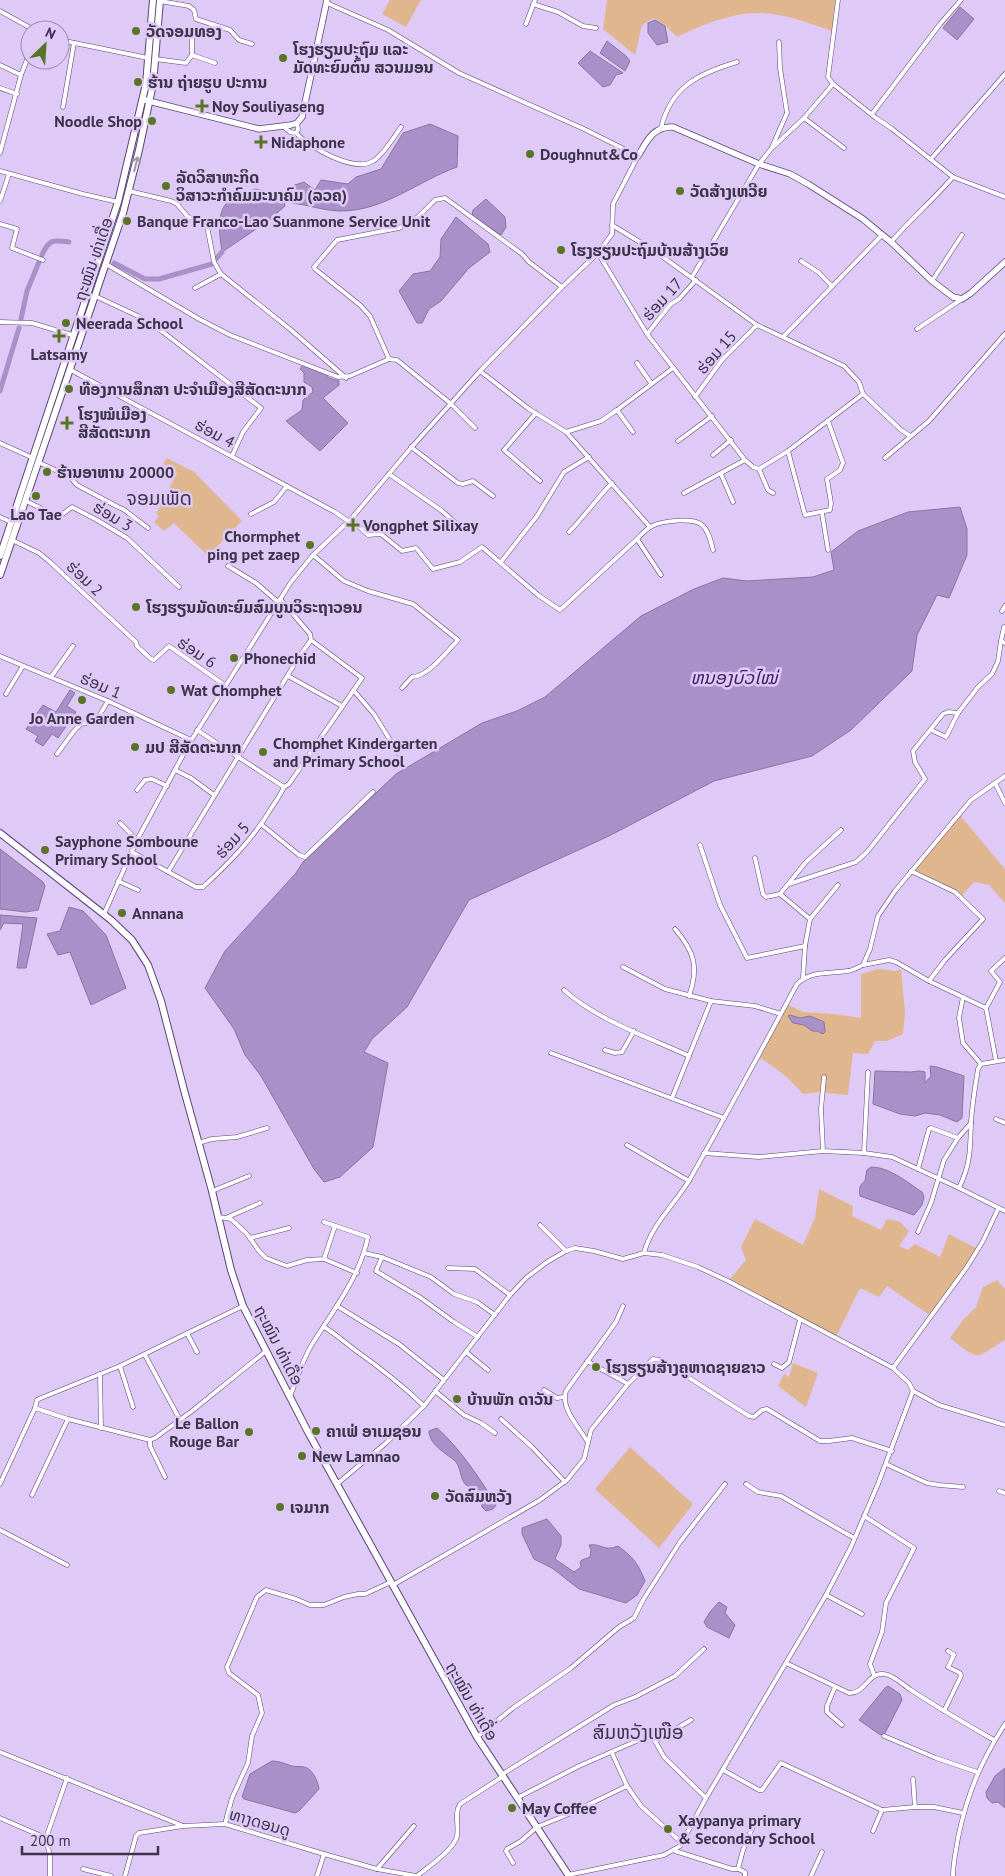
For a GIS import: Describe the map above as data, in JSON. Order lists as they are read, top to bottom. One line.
{"streets":{"main road":["ຖະໝົນ ທ່າເດື່ອ"],"street":["ຮ່ອມ 17","ຮ່ອມ 15","ຮ່ອມ 4","ຮ່ອມ 3","ຮ່ອມ 2","ຮ່ອມ 6","ຮ່ອມ 1","ຮ່ອມ 5","ທາງດອນດູ"]},"crossings":[["ຖະໝົນ ທ່າເດື່ອ","ຮ່ອມ 4"],["ຖະໝົນ ທ່າເດື່ອ","ຮ່ອມ 3"],["ຖະໝົນ ທ່າເດື່ອ","ຮ່ອມ 2"],["ຮ່ອມ 2","ຮ່ອມ 6"]],"districts":["ຈອມເພັດ","ສົມຫວັງເໜືອ"],"water":["ຫນອງບົວໄໝ່"],"places":{"other":["ວັດຈອມທອງ","ໂຮງຮຽນປະຖົມ ແລະ ມັດທະຍົມຕົ້ນ ສວນມອນ","ຮ້ານ ຖ່າຍຮູບ ປະການ","Noodle Shop","Doughnut&Co","ລັດວິສາຫະກິດ ວິສາວະກຳຄົມມະນາຄົມ (ລວຄ)","ວັດສ້າງເຫວີຍ","Banque Franco-Lao Suanmone Service Unit","ໂຮງຮຽນປະຖົມບ້ານສ້າງເວົຍ","Neerada School","ທ໊ອງການສຶກສາ ປະຈໍາເມືອງສີສັດຕະນາກ","ຮ້ານອາຫານ 20000","Lao Tae","Chormphet ping pet zaep","ໂຮງຮຽນມັດທະຍົມສົມບູນວິຣະຖາວອນ","Phonechid","Wat Chomphet","Jo Anne Garden","ມປ ສີສັດຕະນາກ","Chomphet Kindergarten and Primary School","Sayphone Somboune Primary School","Annana","ໂຮງຮຽນສ້າງຄູຫາດຊາຍຂາວ","ບ້ານພັກ ດາວັນ","ຄາເຟ່ ອາເມຊອນ","Le Ballon Rouge Bar","New Lamnao","ວັດສົມຫວັງ","ເຈມາກ","May Coffee","Xaypanya primary & Secondary School"],"health":["Noy Souliyaseng","Nidaphone","Latsamy","ໂຮງໝໍເມືອງ ສີສັດຕະນາກ","Vongphet Silixay"]},"scale_bar":"200 m","north":"top right"}
